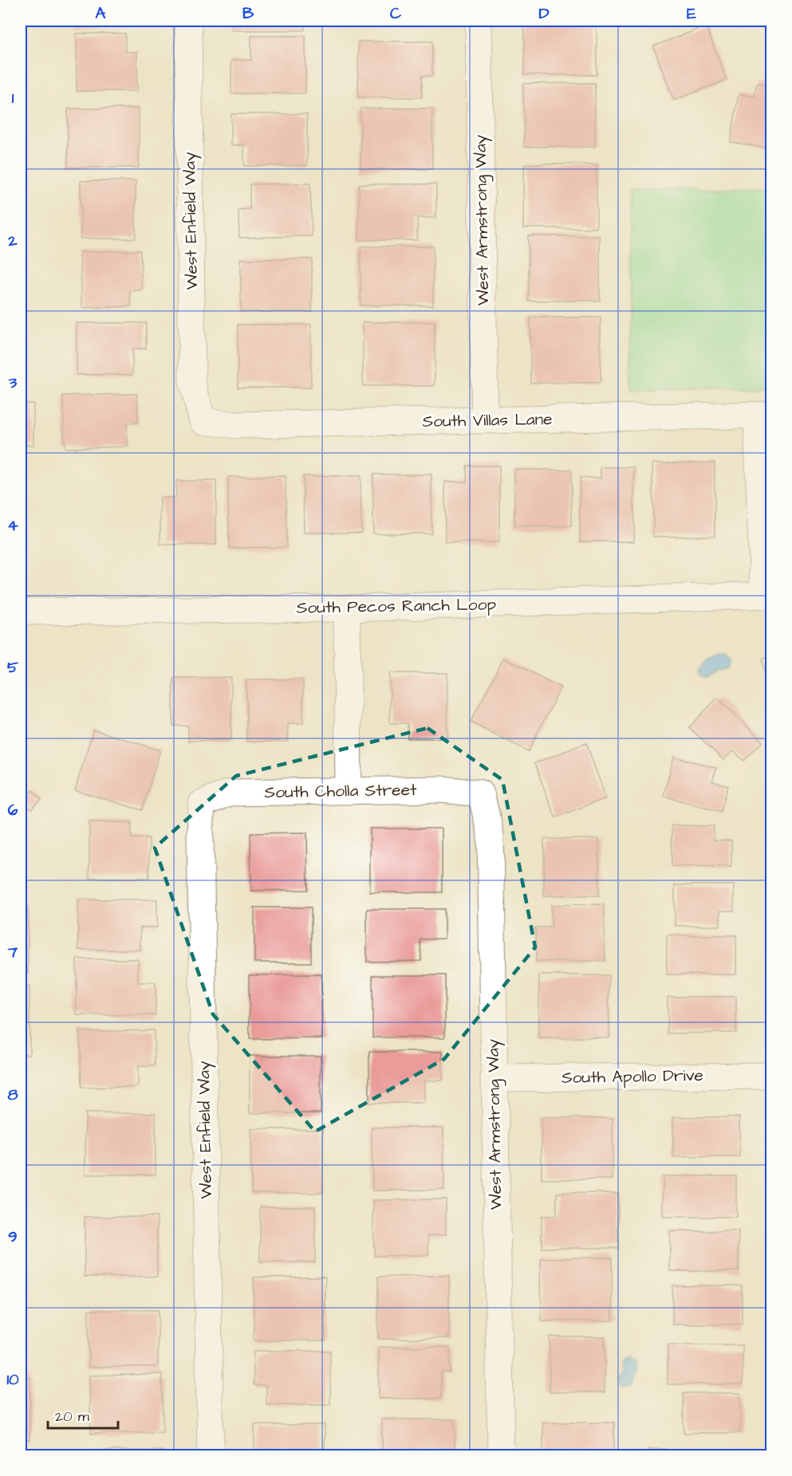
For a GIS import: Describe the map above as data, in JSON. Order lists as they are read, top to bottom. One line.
{"streets":{"street":["West Armstrong Way","West Enfield Way","South Villas Lane","South Pecos Ranch Loop","South Cholla Street","South Apollo Drive"]},"crossings":[["West Armstrong Way","South Villas Lane"],["West Armstrong Way","South Cholla Street"],["West Armstrong Way","South Apollo Drive"],["West Enfield Way","South Villas Lane"],["West Enfield Way","South Cholla Street"]],"scale_bar":"20 m","grid":{"columns":["A","B","C","D","E"],"rows":["1","2","3","4","5","6","7","8","9","10"]}}
